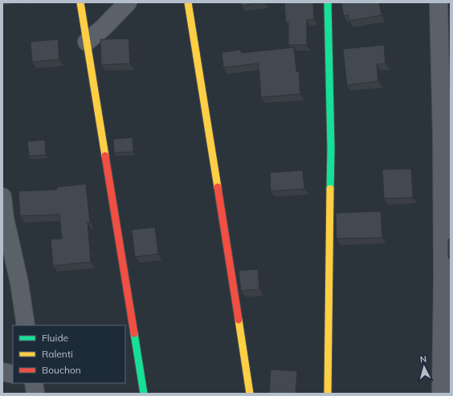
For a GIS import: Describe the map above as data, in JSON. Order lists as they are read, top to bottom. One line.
{"legend":["Fluide","Ralenti","Bouchon"],"north":"top"}
